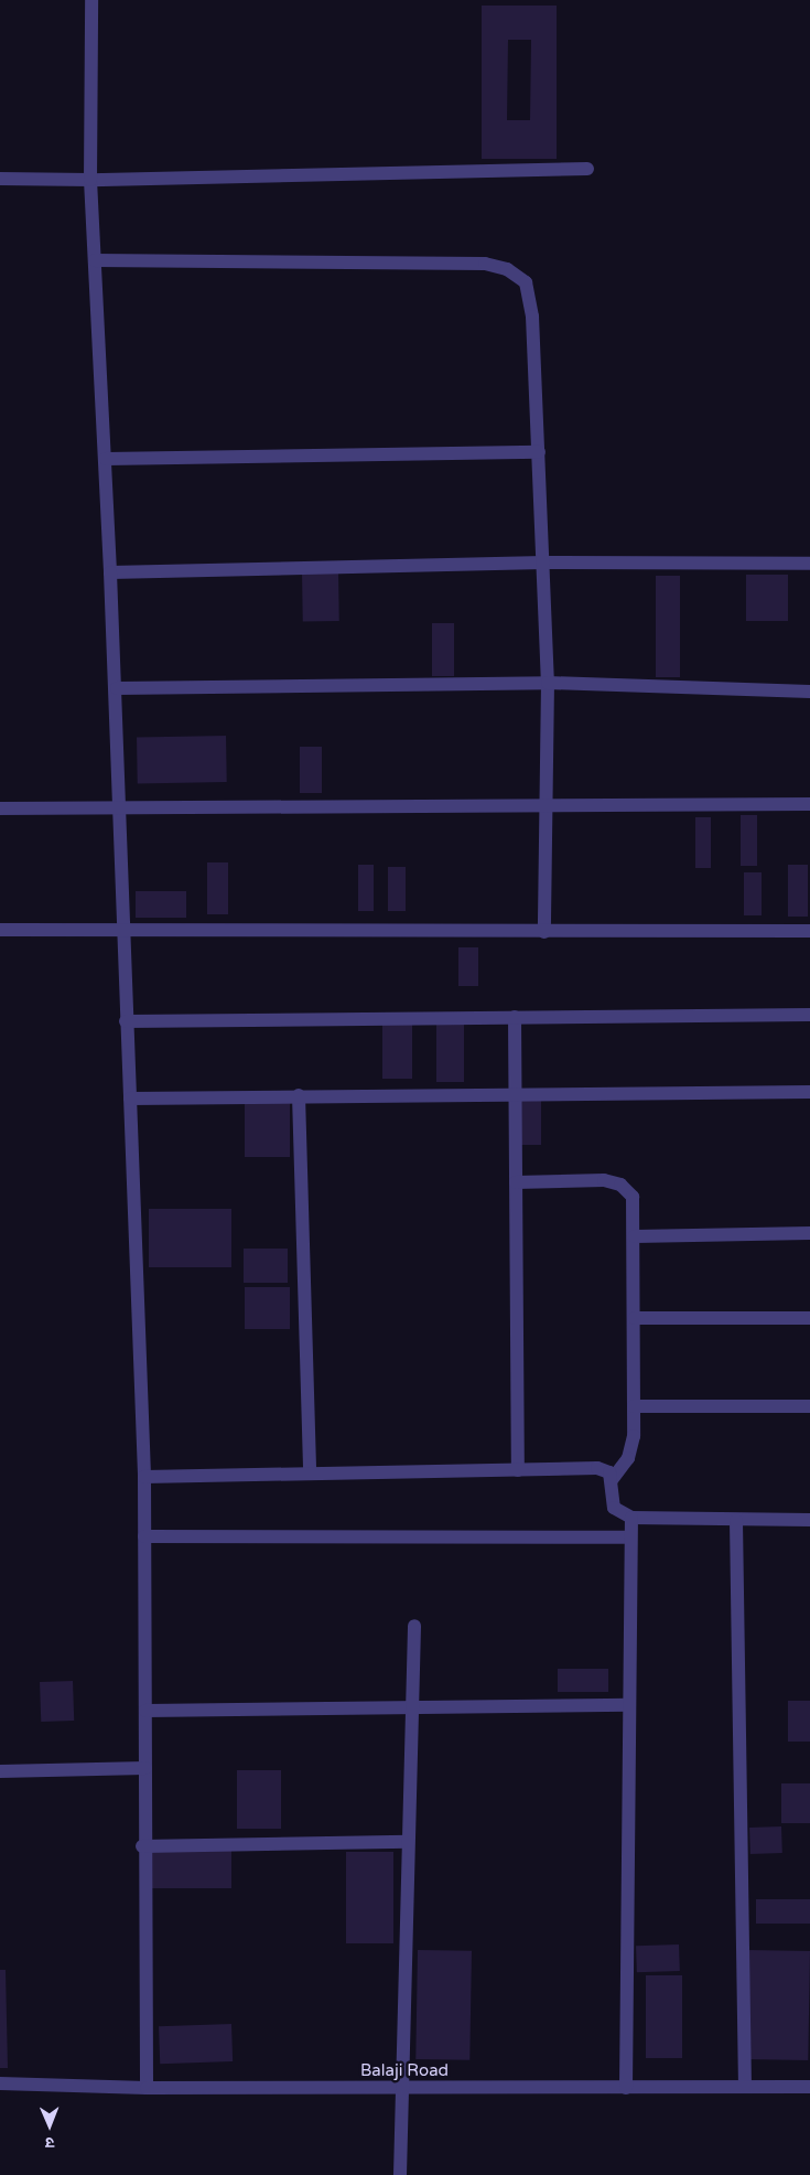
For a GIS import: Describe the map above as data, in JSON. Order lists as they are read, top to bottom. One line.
{"streets":{"street":["Balaji Road"]},"north":"bottom"}
